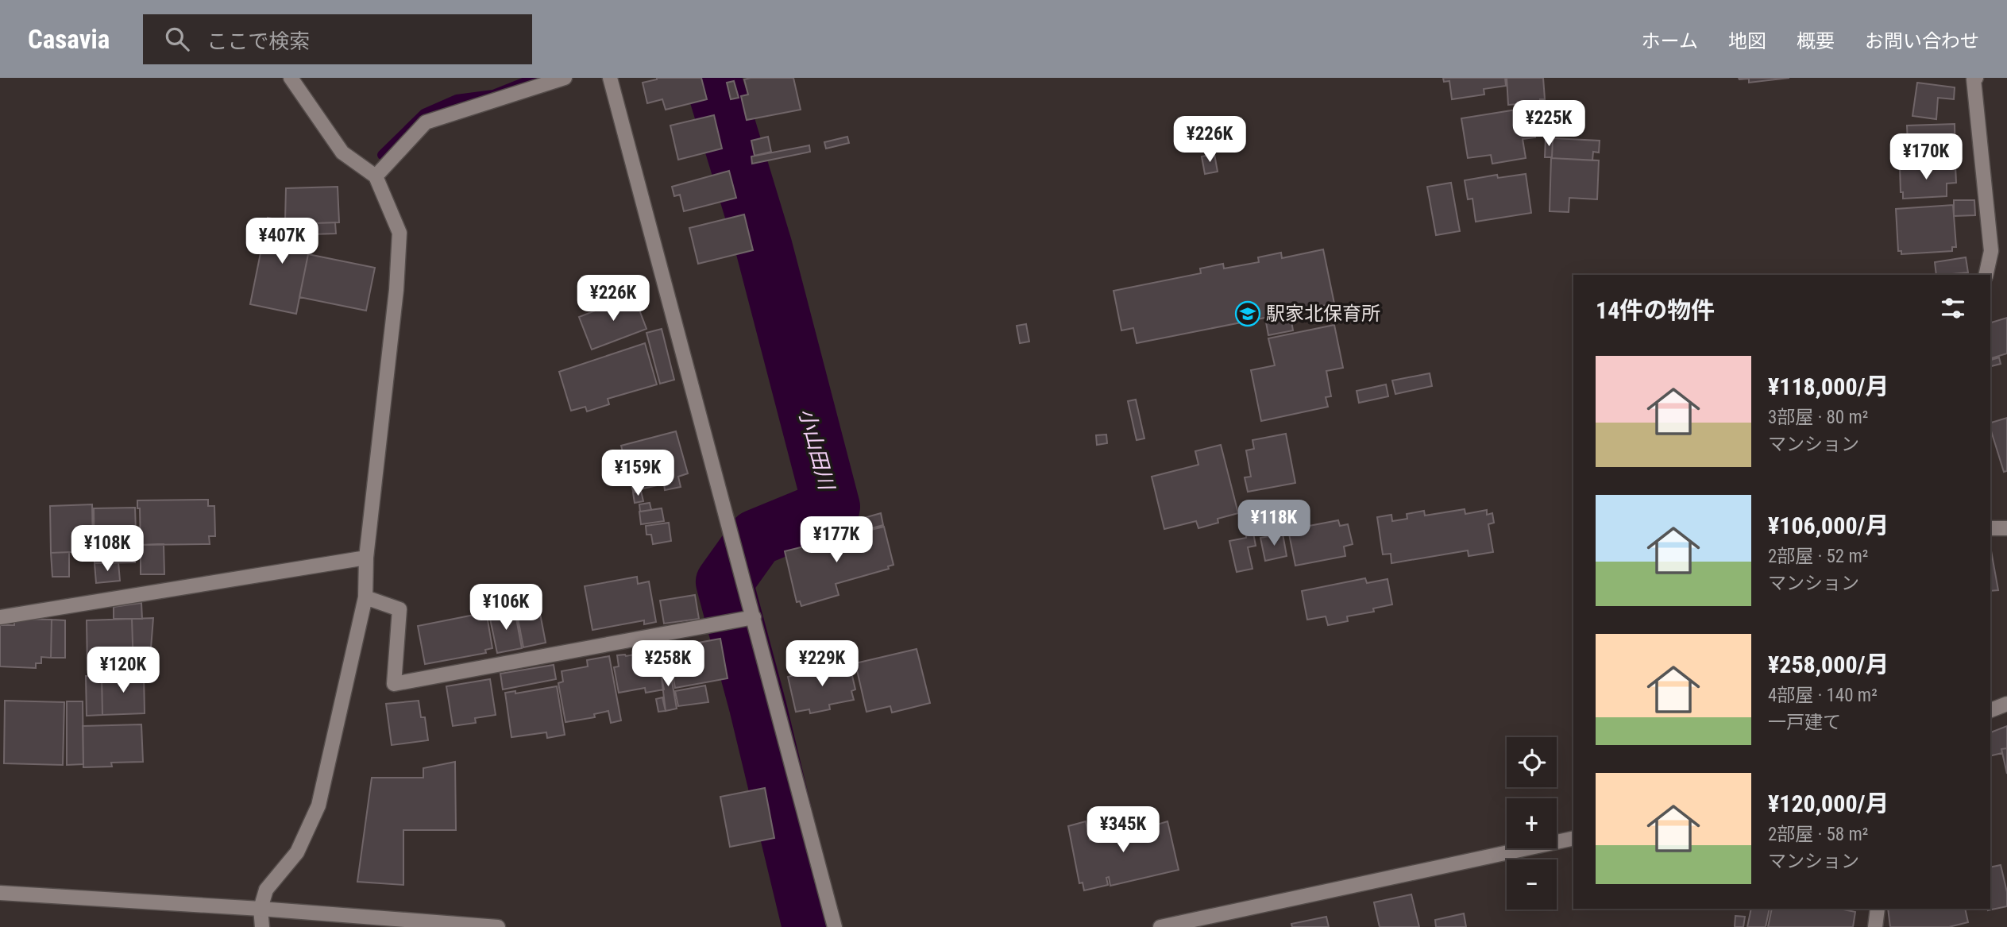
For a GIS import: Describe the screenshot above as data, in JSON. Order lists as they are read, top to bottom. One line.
{"water":["小山田川"],"places":{"school or university":["駅家北保育所"]},"page":{"header":"Casavia","search":"ここで検索","nav":["ホーム","地図","概要","お問い合わせ"],"price":["¥225K","¥226K","¥170K","¥407K","¥226K","¥159K","¥118K","¥177K","¥108K","¥106K","¥258K","¥229K","¥120K","¥345K"],"heading":"14件の物件","list":[{"name":"¥118,000/月","note":"3部屋 · 80 m² · マンション"},{"name":"¥106,000/月","note":"2部屋 · 52 m² · マンション"},{"name":"¥258,000/月","note":"4部屋 · 140 m² · 一戸建て"},{"name":"¥120,000/月","note":"2部屋 · 58 m² · マンション"}],"map_buttons":["+","−"]}}
